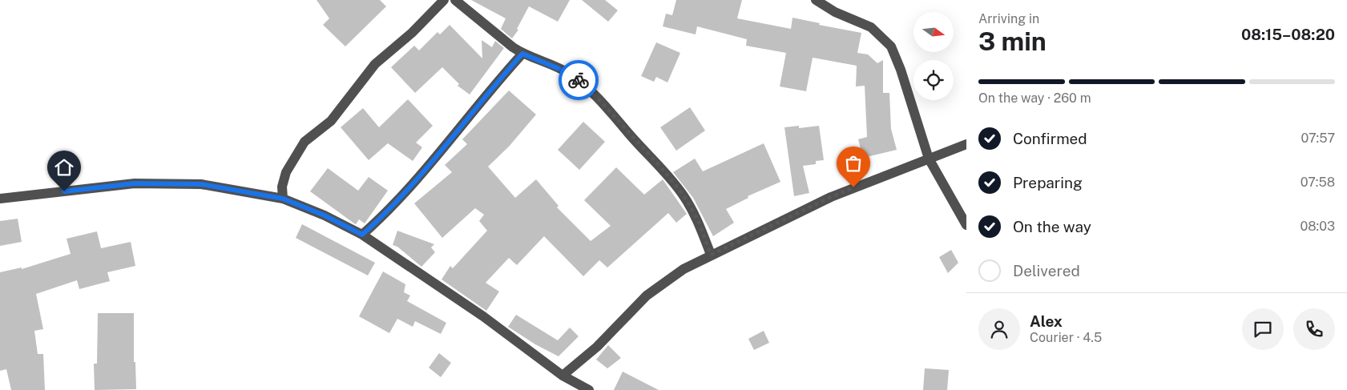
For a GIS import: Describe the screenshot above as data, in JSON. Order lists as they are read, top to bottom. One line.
{"north":"right","page":{"heading":["3 min","Arriving in","08:15–08:20"],"panel":["Alex","Courier · 4.5"],"bar":"On the way · 260 m","list":[["Confirmed","07:57"],["Preparing","07:58"],["On the way","08:03"],"Delivered"]}}
